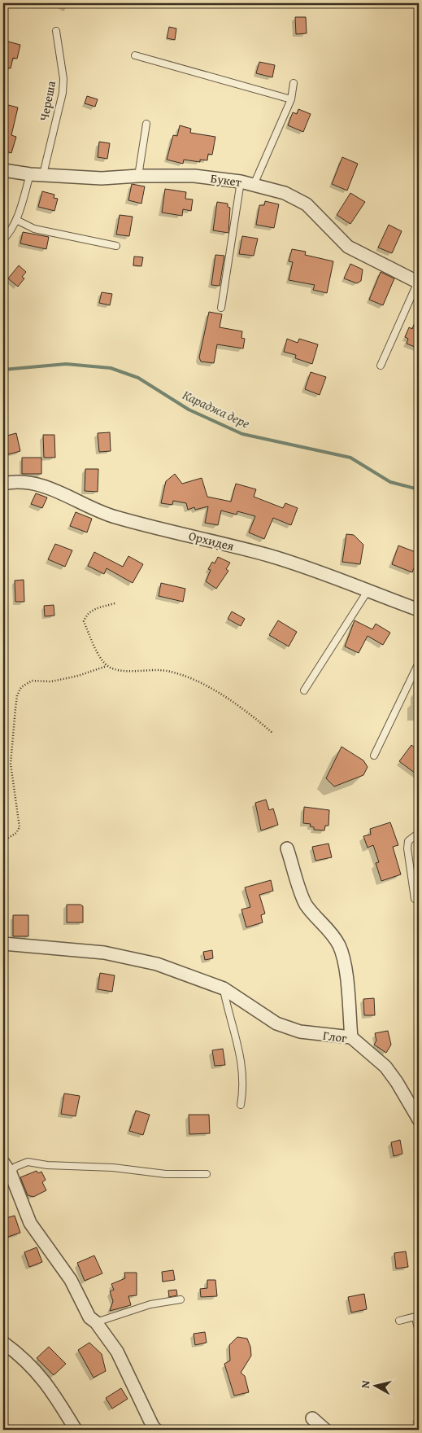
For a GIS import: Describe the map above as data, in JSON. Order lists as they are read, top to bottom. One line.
{"streets":{"street":["Букет","Орхидея","Глог"],"lane":["Череша"]},"crossings":[["Череша","Букет"]],"water":["Караджа дере"],"north":"left"}
